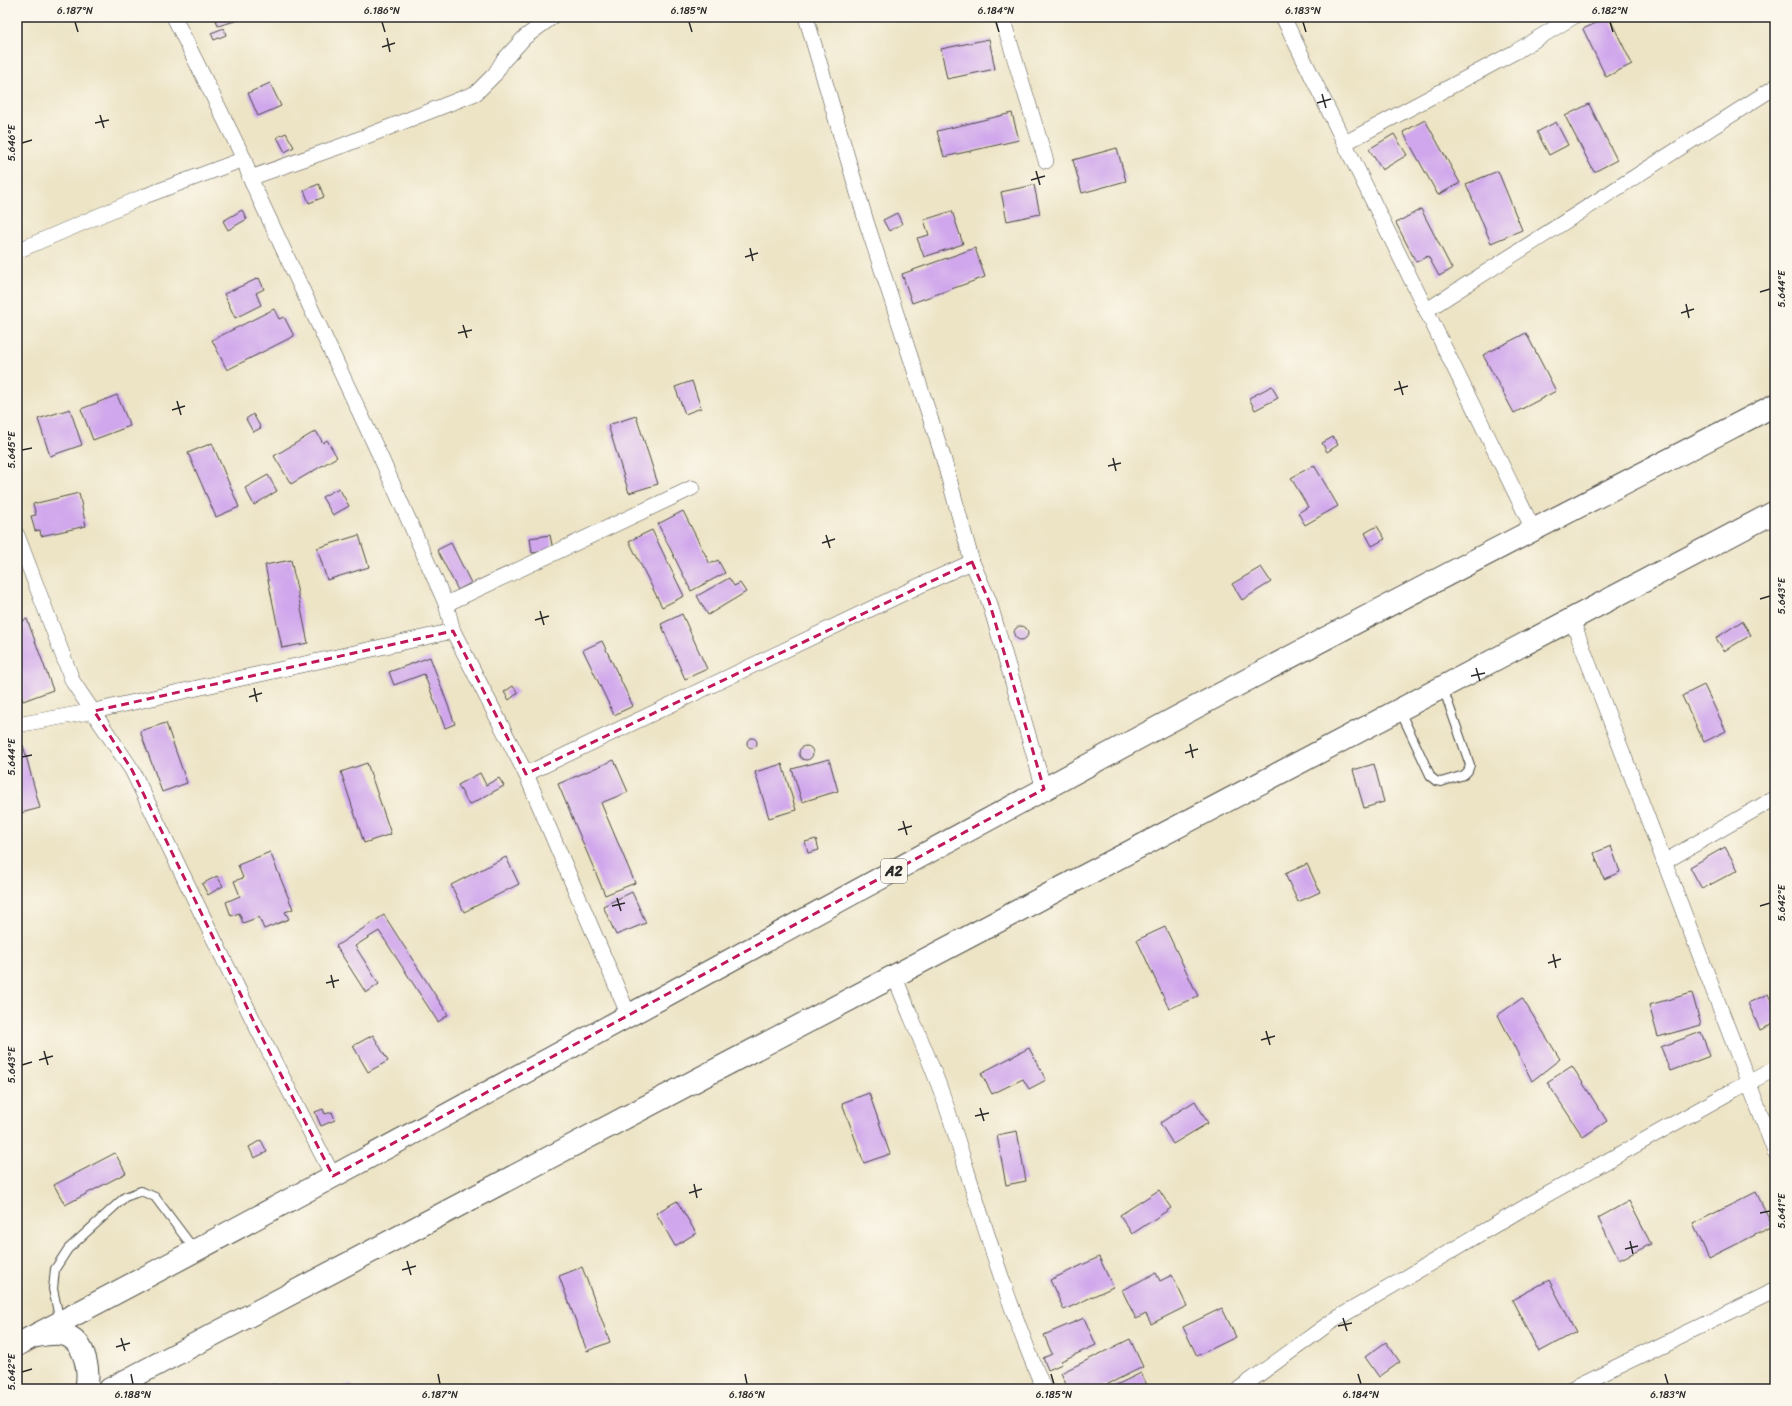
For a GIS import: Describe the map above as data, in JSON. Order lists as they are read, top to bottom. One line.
{"streets":{"highway":["A2"]},"coordinates":["6.187°N","6.186°N","6.185°N","6.184°N","6.183°N","6.182°N","5.646°E","5.644°E","5.645°E","5.643°E","5.642°E","5.641°E","6.188°N"]}
